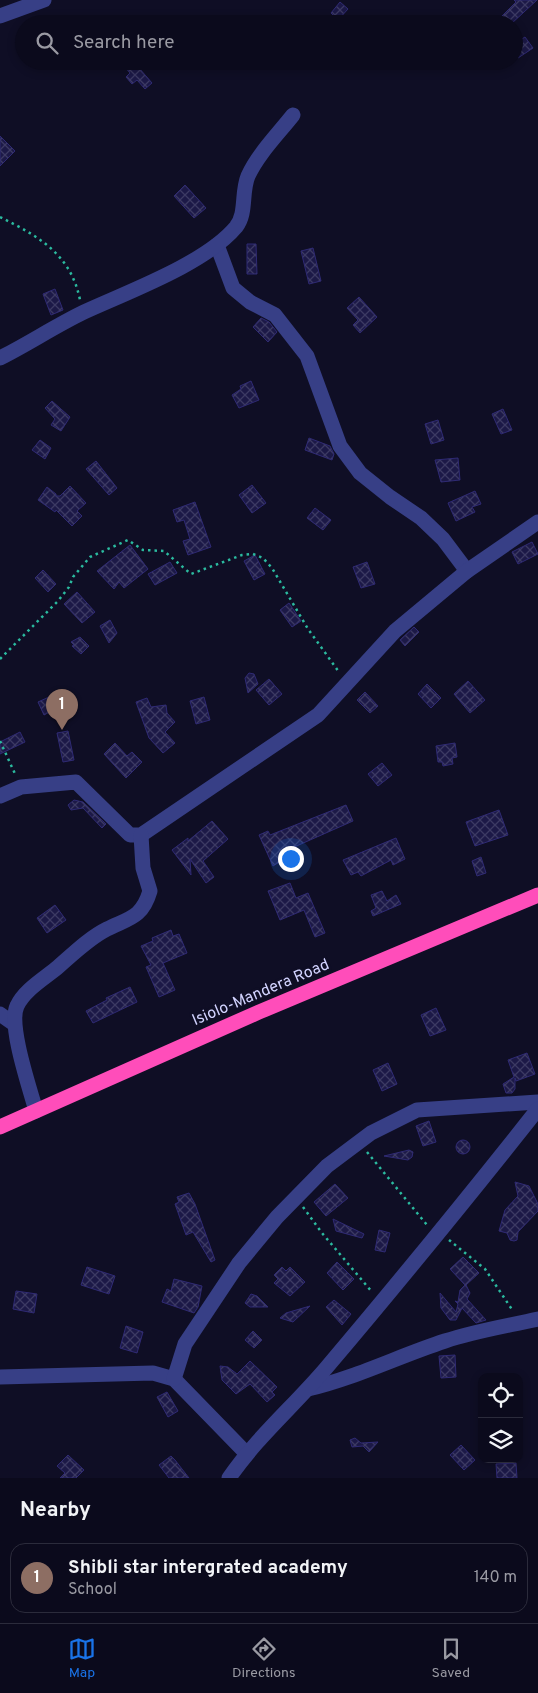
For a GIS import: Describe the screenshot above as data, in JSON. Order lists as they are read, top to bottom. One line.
{"streets":{"highway":["Isiolo-Mandera Road"]},"page":{"search":"Search here","pins":"1","heading":"Nearby","list":[{"mark":"1","name":"Shibli star intergrated academy","note":"School","value":"140 m"}],"nav":["Map","Directions","Saved"]}}
